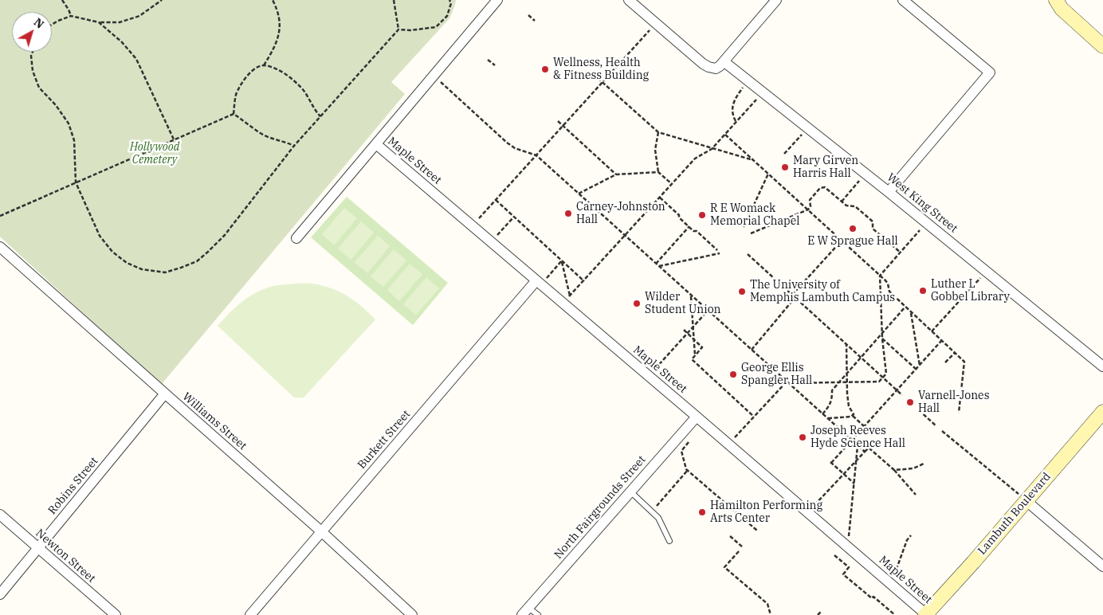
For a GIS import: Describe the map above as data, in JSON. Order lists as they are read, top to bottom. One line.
{"streets":{"street":["Maple Street","West King Street","Williams Street","Burkett Street","Robins Street","North Fairgrounds Street","Lambuth Boulevard","Newton Street"]},"crossings":[["Maple Street","Burkett Street"],["Maple Street","North Fairgrounds Street"],["Maple Street","Lambuth Boulevard"],["Williams Street","Burkett Street"],["Williams Street","Robins Street"],["Robins Street","Newton Street"]],"parks":["Hollywood Cemetery"],"places":["Wellness, Health & Fitness Building","Mary Girven Harris Hall","Carney-Johnston Hall","R E Womack Memorial Chapel","E W Sprague Hall","Luther L Gobbel Library","The University of Memphis Lambuth Campus","Wilder Student Union","George Ellis Spangler Hall","Varnell-Jones Hall","Joseph Reeves Hyde Science Hall","Hamilton Performing Arts Center"],"north":"top right"}
